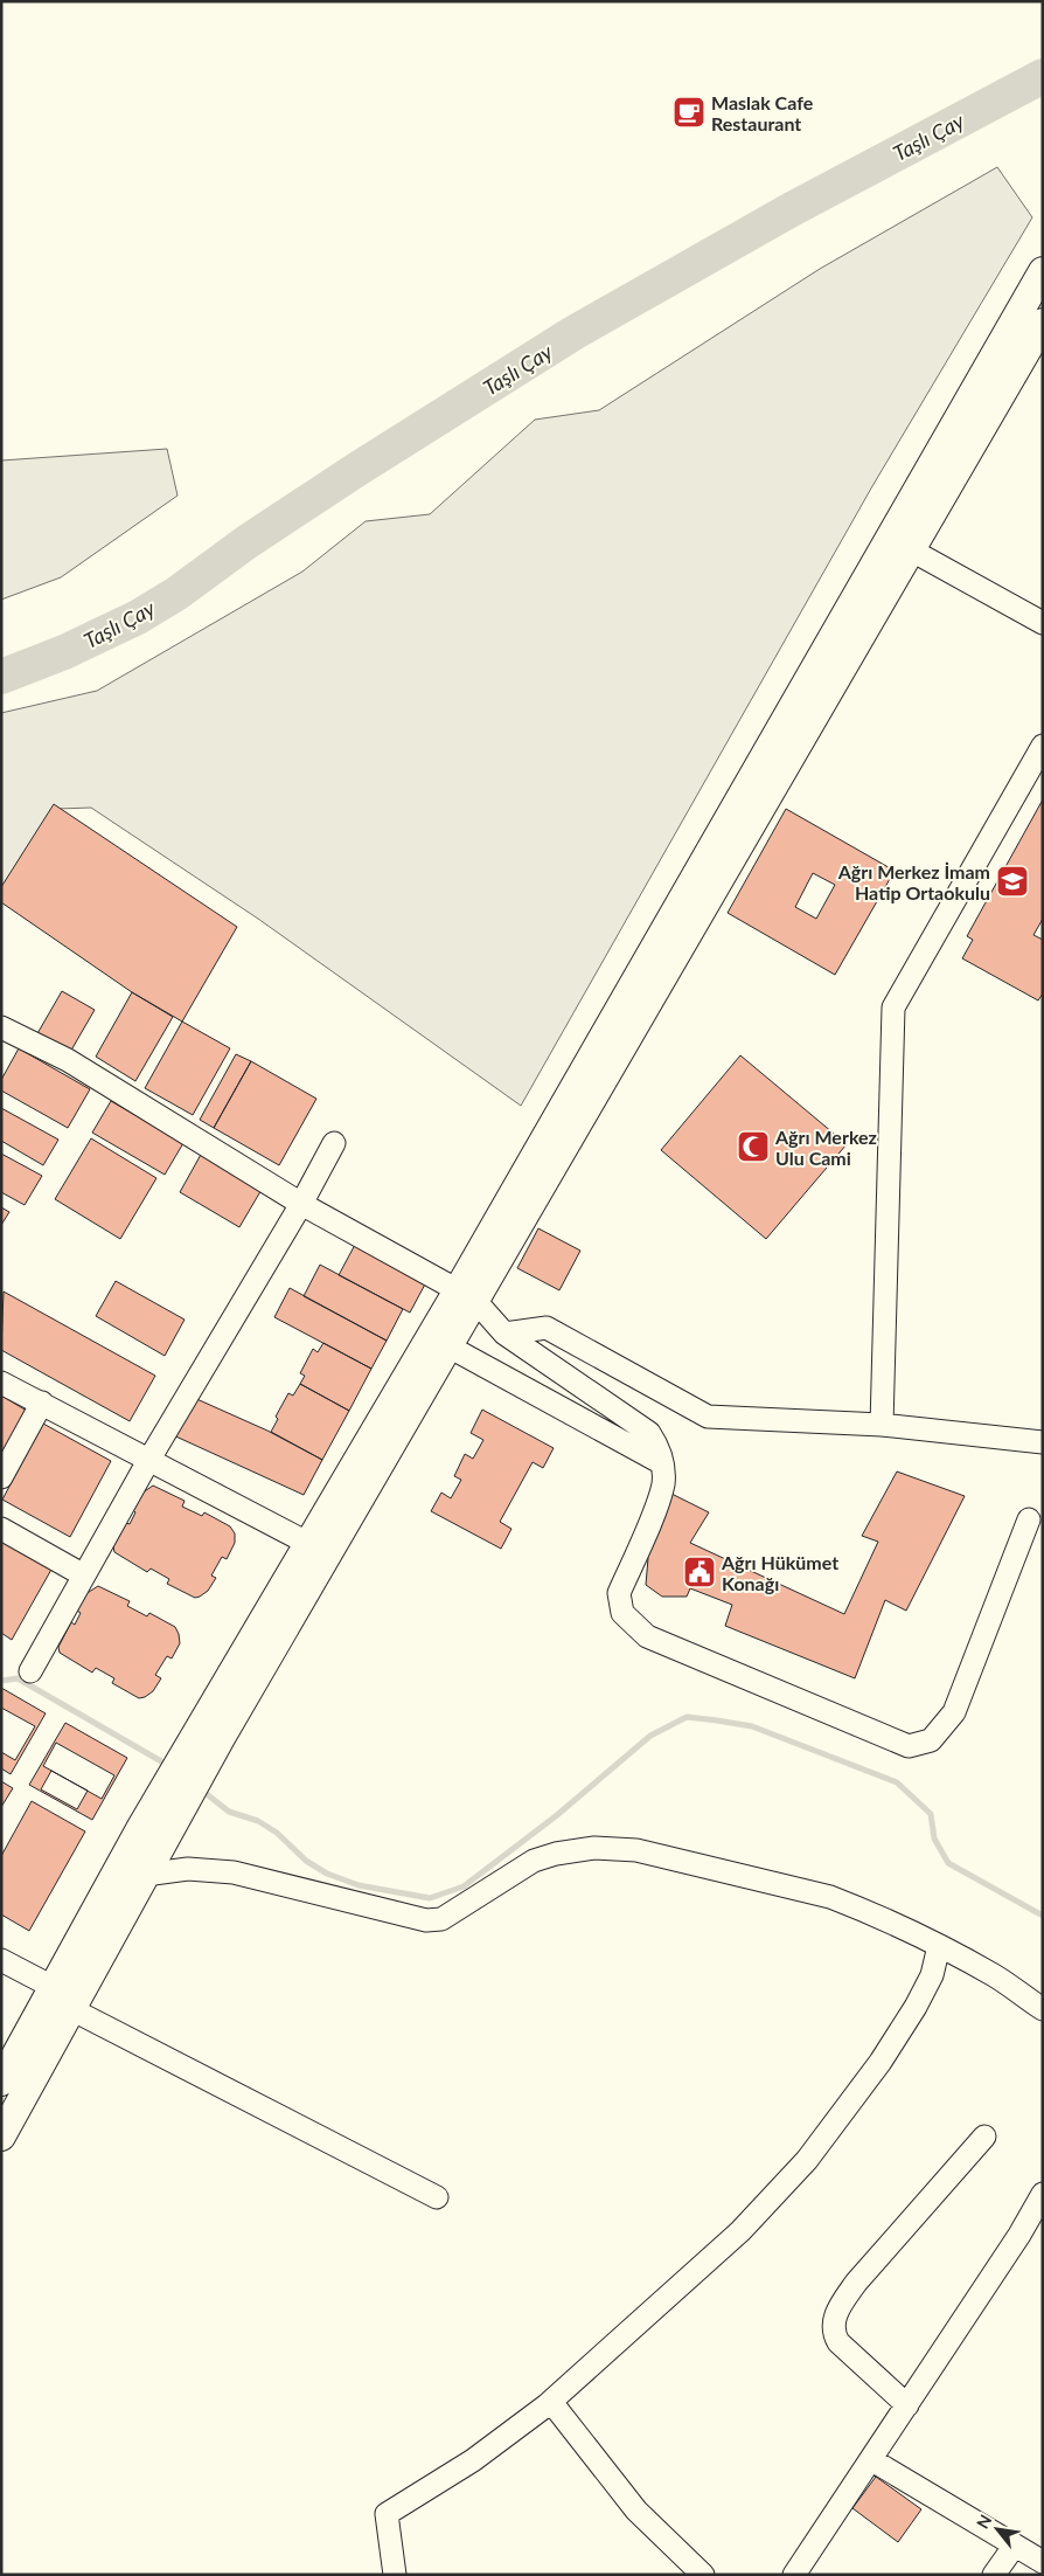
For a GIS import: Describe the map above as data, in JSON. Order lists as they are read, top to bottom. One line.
{"water":["Taşlı Çay"],"places":{"cafe":["Maslak Cafe Restaurant"],"school or university":["Ağrı Merkez İmam Hatip Ortaokulu"],"mosque":["Ağrı Merkez Ulu Cami"],"public building":["Ağrı Hükümet Konağı"]},"north":"top left"}
